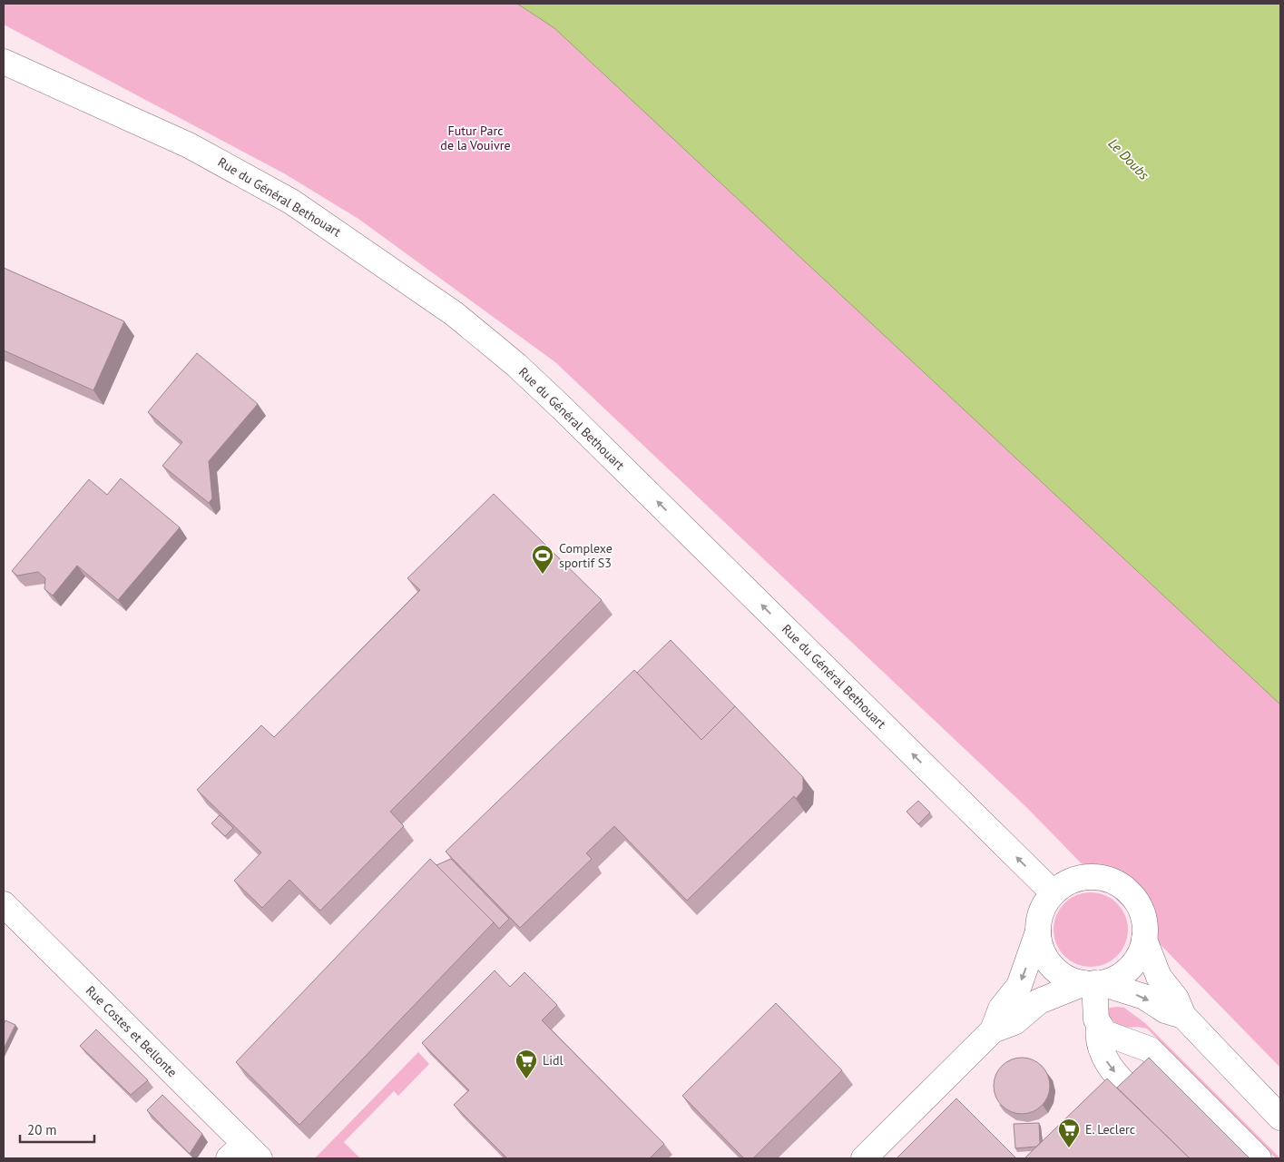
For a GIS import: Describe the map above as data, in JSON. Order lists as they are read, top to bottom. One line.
{"streets":{"street":["Rue du Général Bethouart","Rue Costes et Bellonte"]},"one_way":["Rue du Général Bethouart"],"water":["Le Doubs"],"parks":["Futur Parc de la Vouivre"],"places":{"sports":["Complexe sportif S3"],"supermarket":["Lidl","E. Leclerc"]},"scale_bar":"20 m"}
